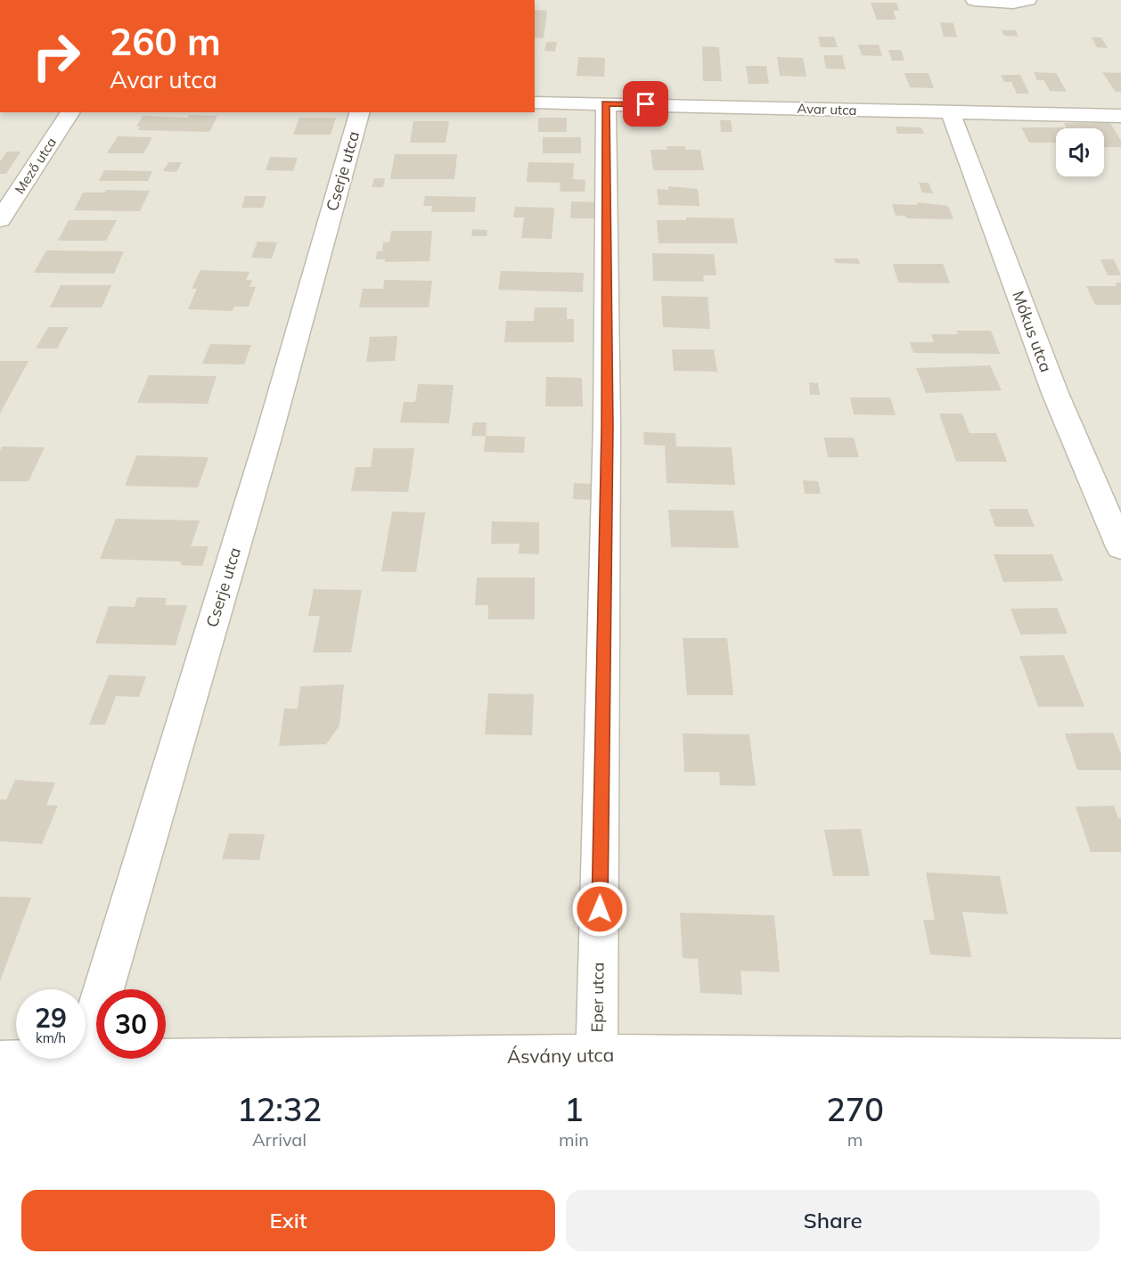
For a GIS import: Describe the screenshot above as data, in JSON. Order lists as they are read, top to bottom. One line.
{"streets":{"street":["Avar utca","Mező utca","Cserje utca","Mókus utca","Eper utca","Ásvány utca"]},"crossings":[["Avar utca","Mókus utca"],["Avar utca","Eper utca"],["Cserje utca","Ásvány utca"],["Eper utca","Ásvány utca"]],"page":{"turn":["260 m","Avar utca"],"speed":"29 km/h","limit":"30","eta":["12:32","Arrival","1","min","270","m"],"buttons":["Exit","Share"]}}
